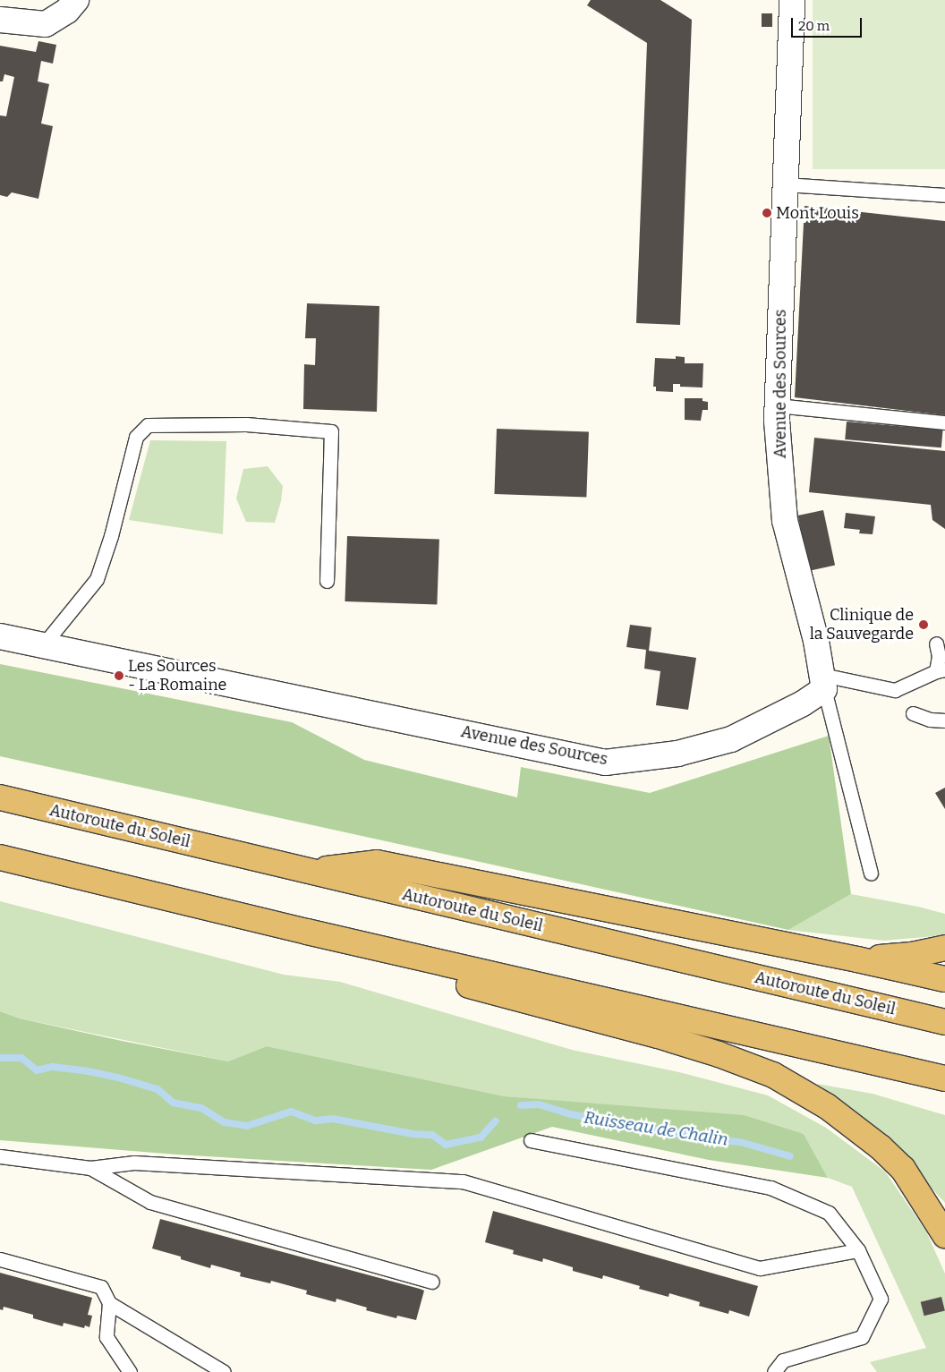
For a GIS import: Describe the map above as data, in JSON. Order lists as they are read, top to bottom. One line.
{"streets":{"highway":["Autoroute du Soleil"],"street":["Avenue des Sources"]},"water":["Ruisseau de Chalin"],"places":["Mont Louis","Clinique de la Sauvegarde","Les Sources - La Romaine"],"scale_bar":"20 m"}
